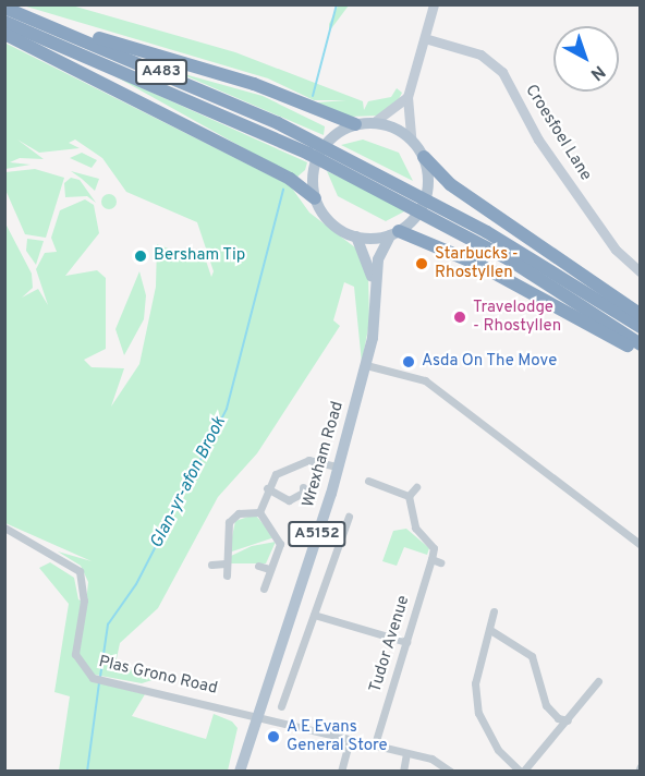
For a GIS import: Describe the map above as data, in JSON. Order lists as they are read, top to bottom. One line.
{"streets":{"highway":["A483"],"main road":["Croesfoel Lane","Wrexham Road","A5152"],"street":["Tudor Avenue","Plas Grono Road"]},"crossings":[["Wrexham Road","Plas Grono Road"],["Tudor Avenue","Plas Grono Road"]],"water":["Glan-yr-afon Brook"],"places":["Bersham Tip","Starbucks - Rhostyllen","Travelodge - Rhostyllen","Asda On The Move","A E Evans General Store"],"north":"bottom right"}
